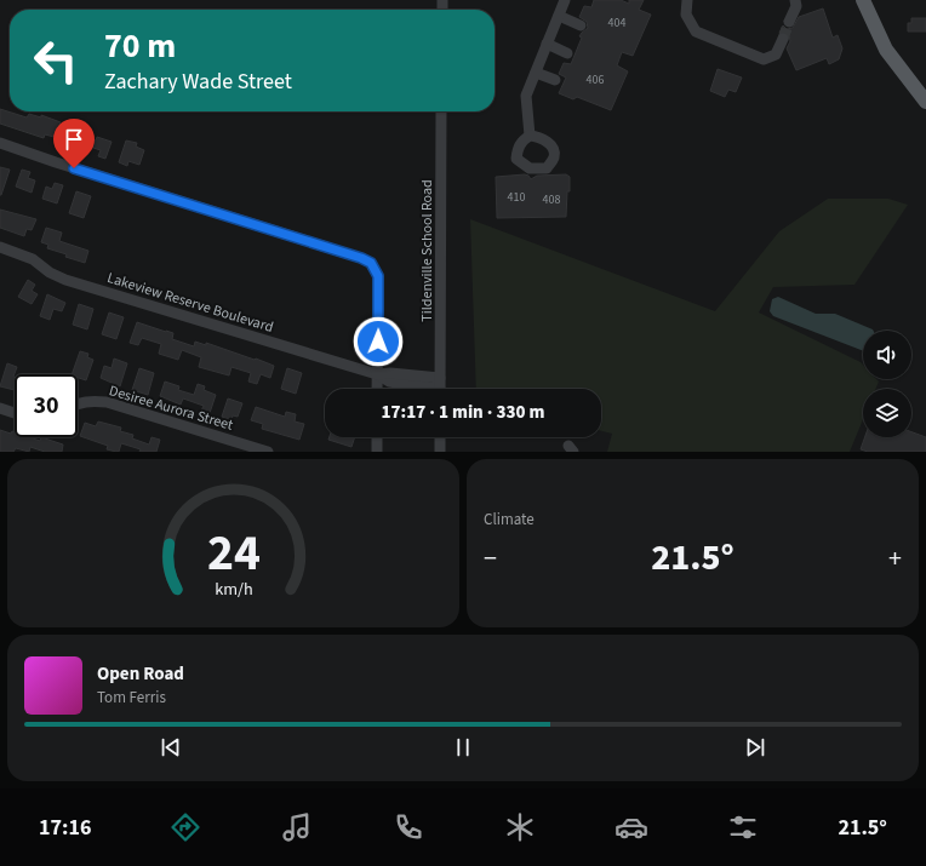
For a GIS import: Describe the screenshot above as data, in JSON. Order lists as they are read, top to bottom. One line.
{"streets":{"street":["Tildenville School Road","Lakeview Reserve Boulevard","Desiree Aurora Street"]},"crossings":[["Tildenville School Road","Lakeview Reserve Boulevard"]],"house_numbers":["404","406","410","408"],"page":{"turn":["70 m","Zachary Wade Street"],"limit":"30","trip":"17:17 · 1 min · 330 m","tile":"Climate","heat":["−","21.5°","+"],"song":["Open Road","Tom Ferris"],"tabs":["17:16","21.5°"],"gauge":["24","km/h"]}}
